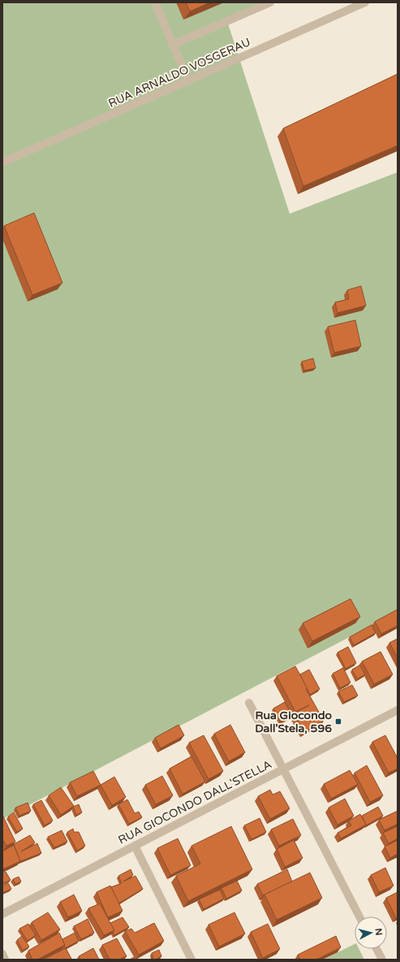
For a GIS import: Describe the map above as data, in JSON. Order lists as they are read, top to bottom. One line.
{"streets":{"street":["RUA ARNALDO VOSGERAU","RUA GIOCONDO DALL'STELLA"]},"places":{"transit":["Rua Giocondo Dall'Stela, 596"]},"north":"right"}
